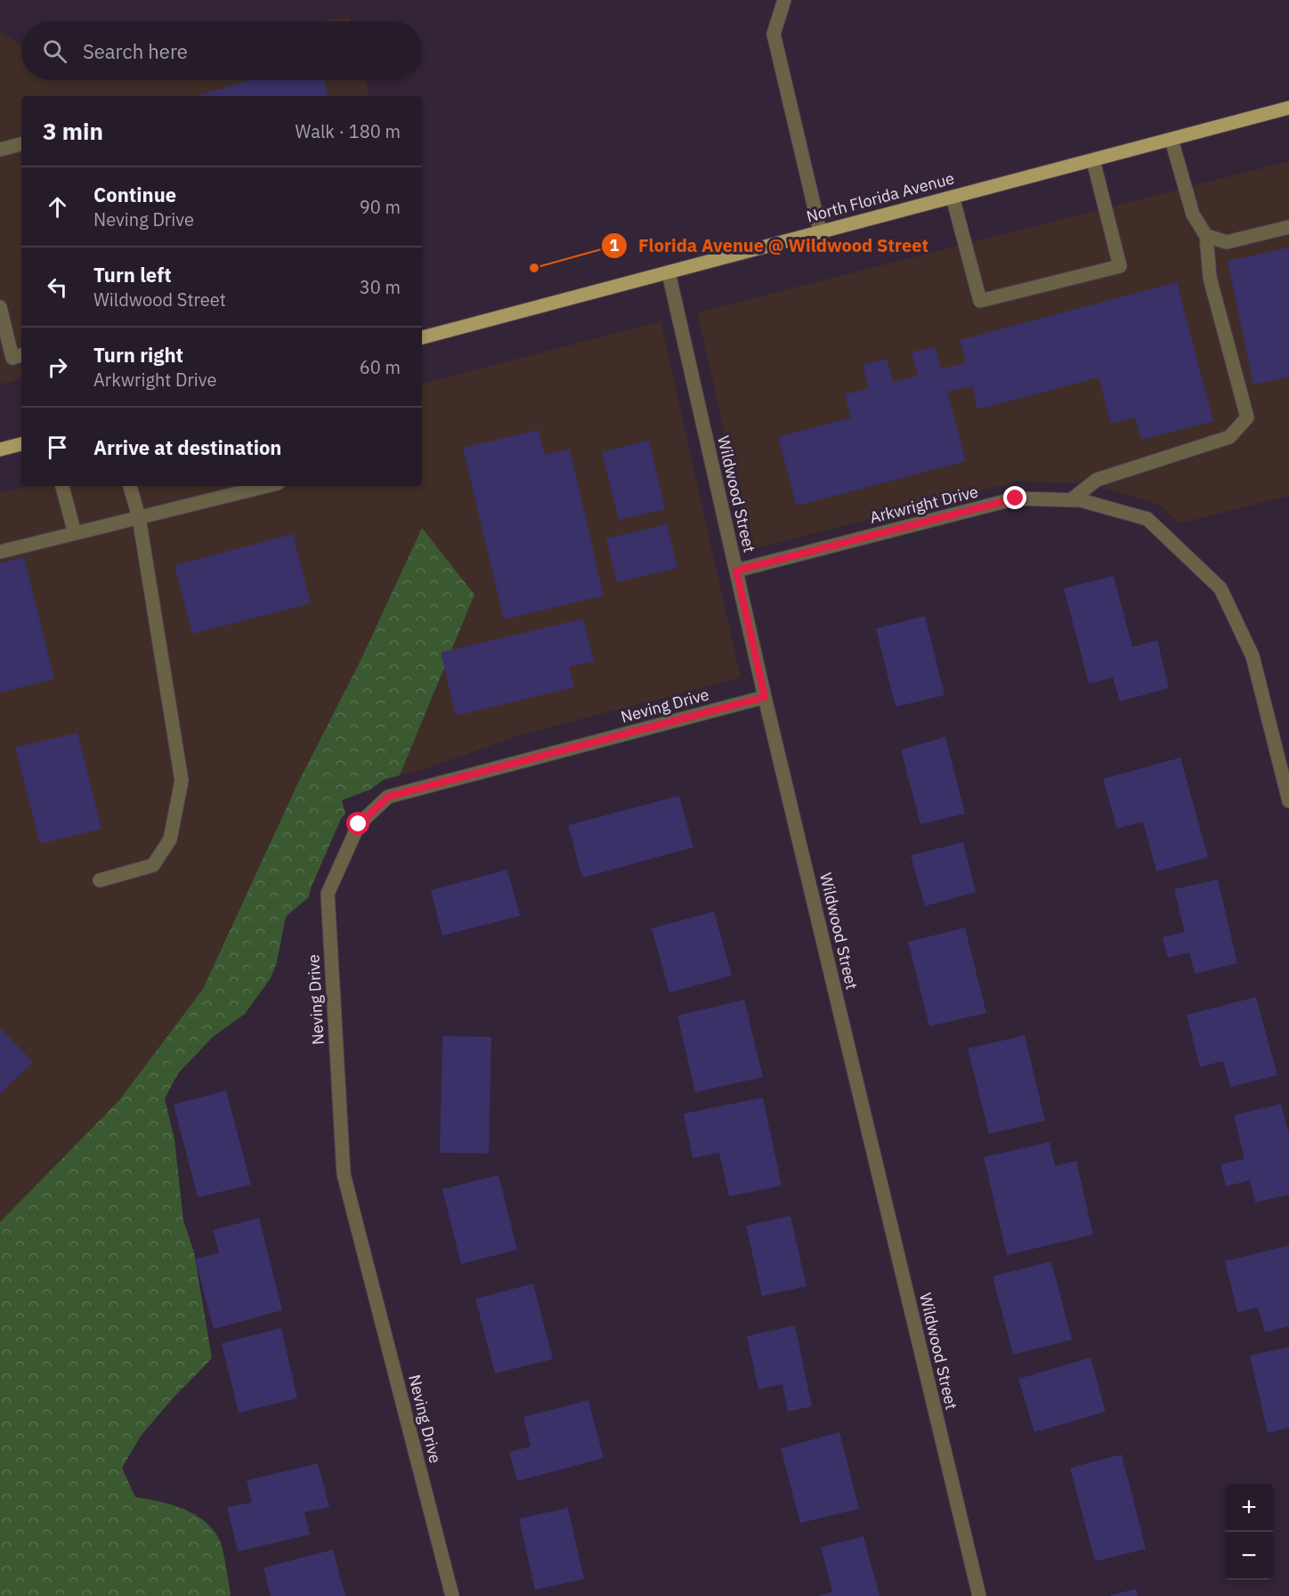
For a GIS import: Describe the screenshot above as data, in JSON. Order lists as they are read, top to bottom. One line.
{"streets":{"main road":["North Florida Avenue"],"street":["Wildwood Street","Arkwright Drive","Neving Drive"]},"crossings":[["North Florida Avenue","Wildwood Street"],["Wildwood Street","Arkwright Drive"],["Wildwood Street","Neving Drive"]],"places":["Florida Avenue @ Wildwood Street"],"page":{"search":"Search here","heading":["3 min","Walk · 180 m"],"list":[["Continue","Neving Drive","90 m"],["Turn left","Wildwood Street","30 m"],["Turn right","Arkwright Drive","60 m"],"Arrive at destination"],"map_buttons":["+","−"]}}
